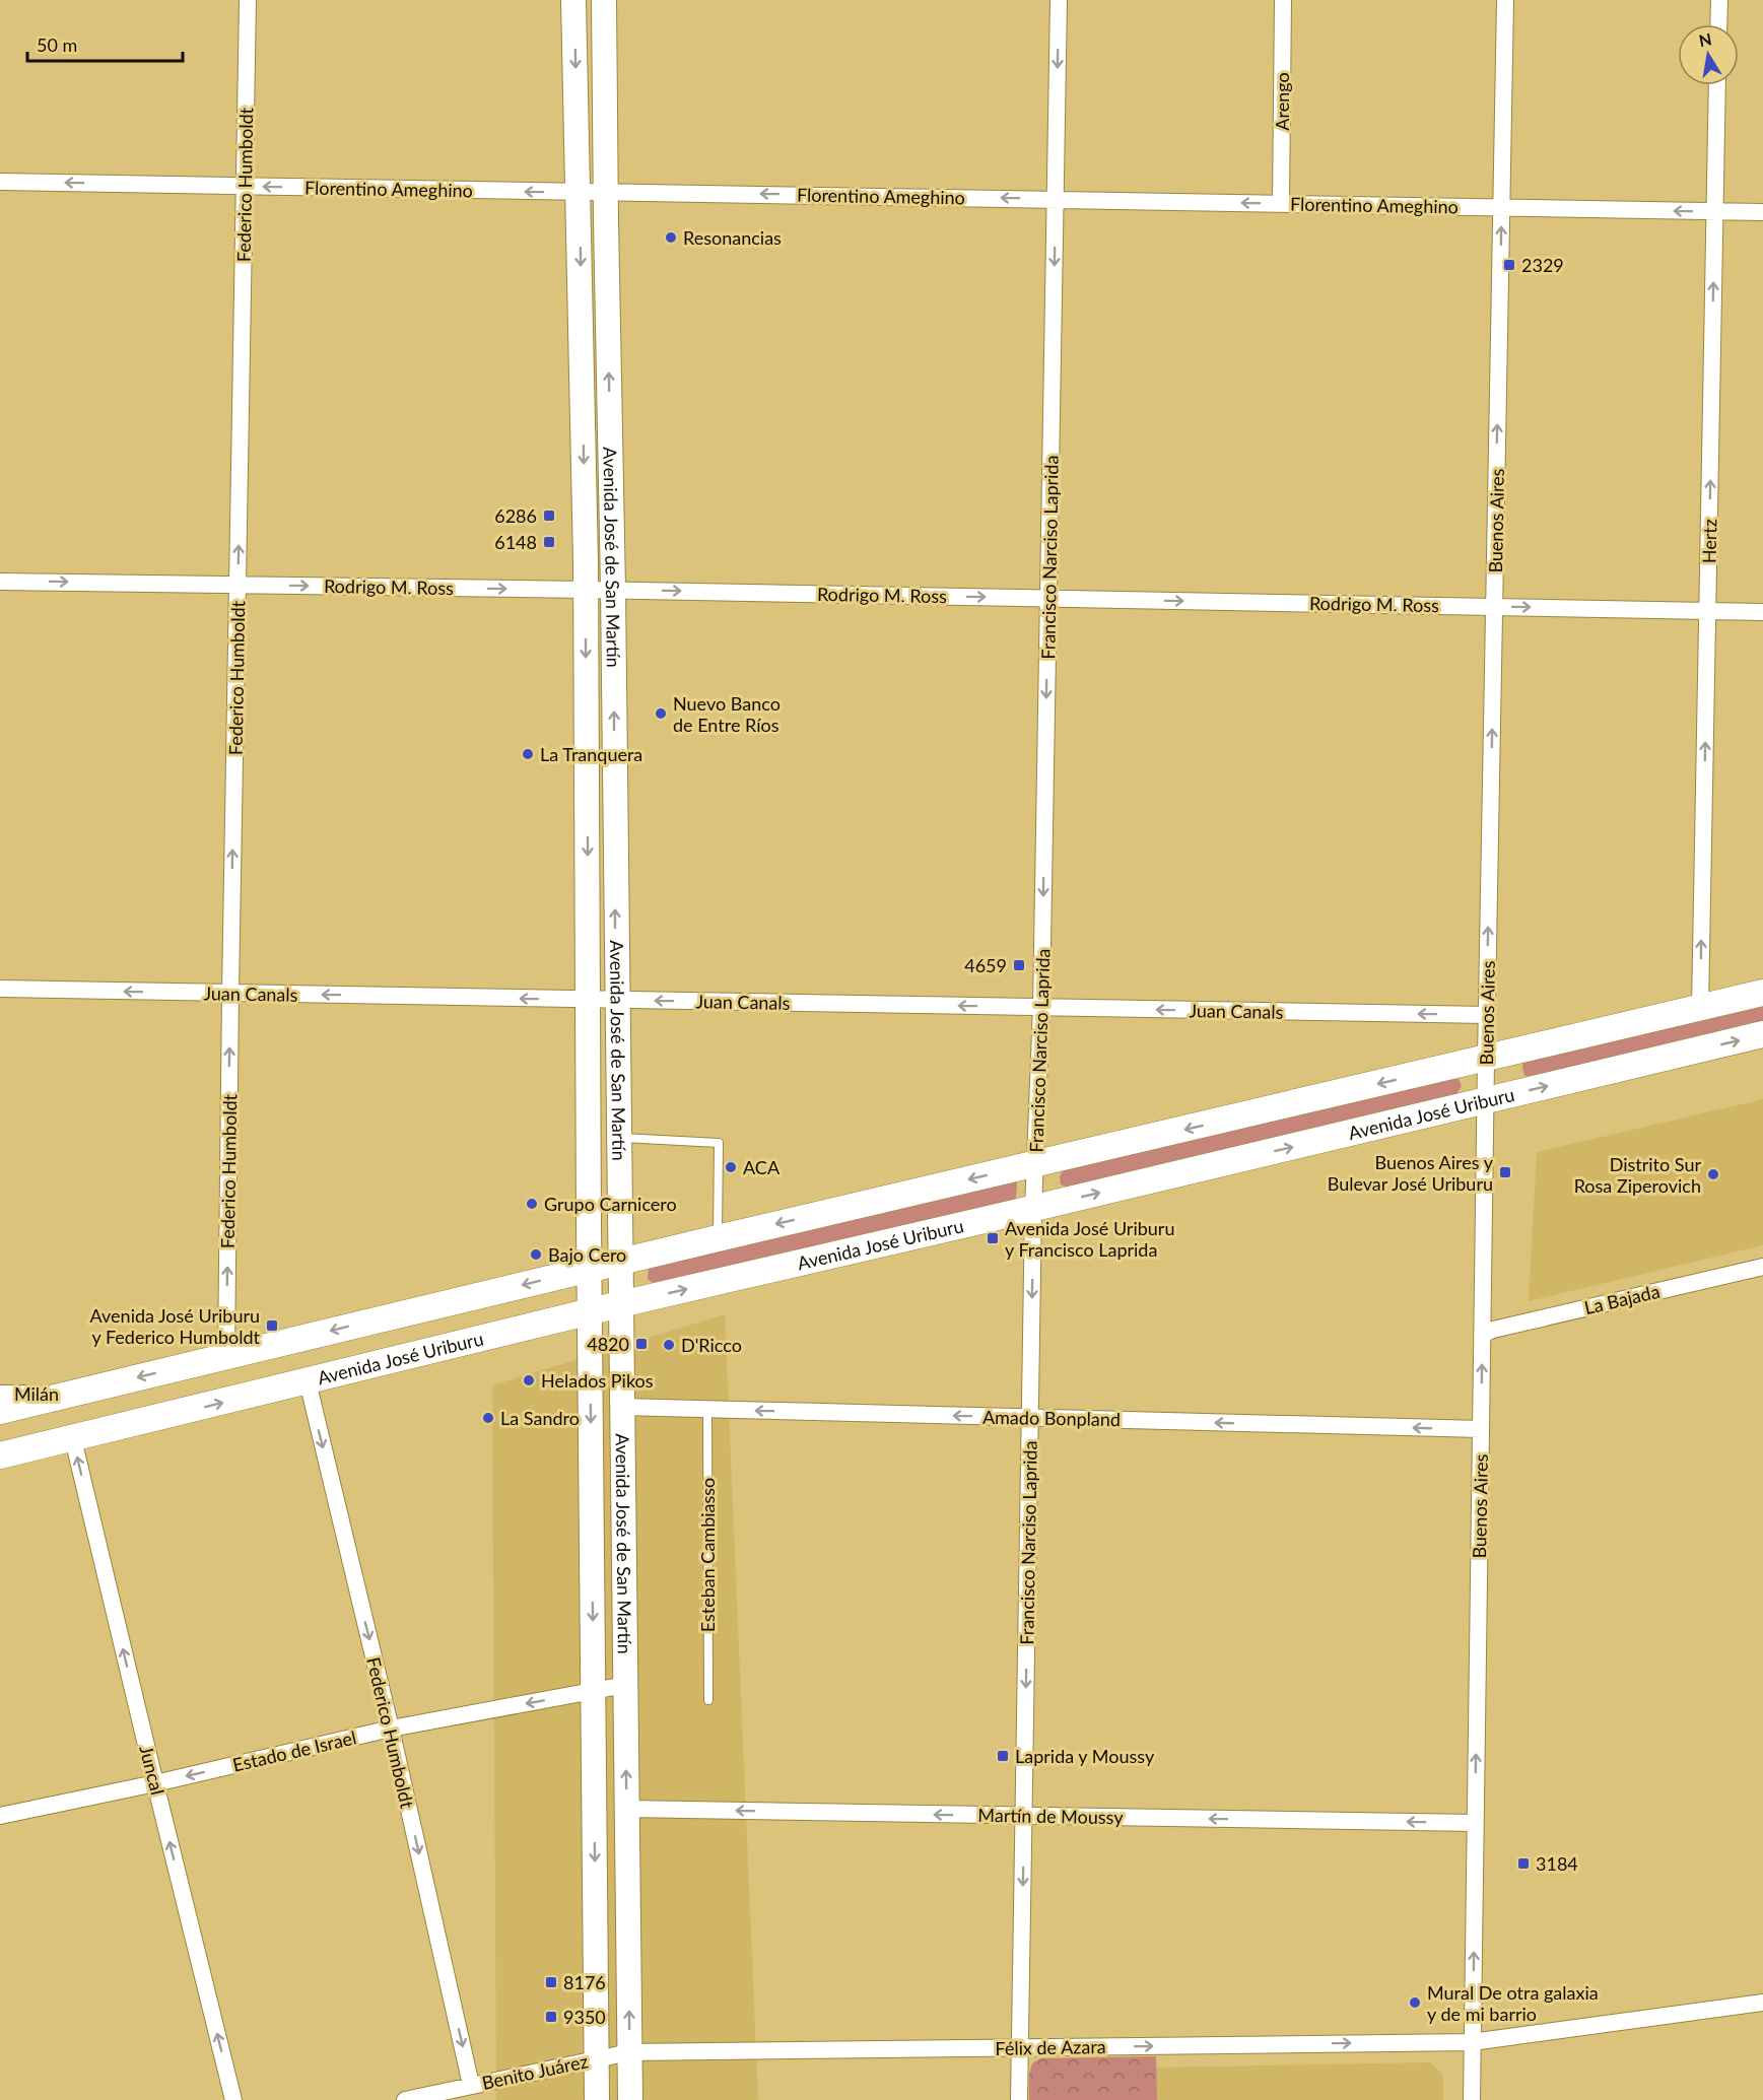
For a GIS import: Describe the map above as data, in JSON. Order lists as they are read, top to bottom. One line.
{"streets":{"main road":["Avenida José de San Martín","Avenida José Uriburu"],"street":["Arengo","Federico Humboldt","Florentino Ameghino","Buenos Aires","Hertz","Francisco Narciso Laprida","Rodrigo M. Ross","Juan Canals","La Bajada","Milán","Amado Bonpland","Estado de Israel","Juncal","Martín de Moussy","Félix de Azara","Benito Juárez"],"lane":["Esteban Cambiasso"]},"crossings":[["Arengo","Florentino Ameghino"],["Federico Humboldt","Florentino Ameghino"],["Federico Humboldt","Rodrigo M. Ross"],["Federico Humboldt","Juan Canals"],["Federico Humboldt","Avenida José Uriburu"],["Federico Humboldt","Estado de Israel"],["Federico Humboldt","Benito Juárez"],["Florentino Ameghino","Buenos Aires"],["Florentino Ameghino","Hertz"],["Florentino Ameghino","Avenida José de San Martín"],["Florentino Ameghino","Francisco Narciso Laprida"],["Buenos Aires","Rodrigo M. Ross"],["Buenos Aires","Juan Canals"],["Buenos Aires","Avenida José Uriburu"],["Buenos Aires","La Bajada"],["Buenos Aires","Amado Bonpland"],["Buenos Aires","Martín de Moussy"],["Buenos Aires","Félix de Azara"],["Hertz","Rodrigo M. Ross"],["Avenida José de San Martín","Rodrigo M. Ross"],["Avenida José de San Martín","Juan Canals"],["Avenida José de San Martín","Avenida José Uriburu"],["Avenida José de San Martín","Amado Bonpland"],["Avenida José de San Martín","Estado de Israel"],["Avenida José de San Martín","Martín de Moussy"],["Avenida José de San Martín","Félix de Azara"],["Avenida José de San Martín","Benito Juárez"],["Francisco Narciso Laprida","Rodrigo M. Ross"],["Francisco Narciso Laprida","Juan Canals"],["Francisco Narciso Laprida","Avenida José Uriburu"],["Francisco Narciso Laprida","Amado Bonpland"],["Francisco Narciso Laprida","Martín de Moussy"],["Francisco Narciso Laprida","Félix de Azara"],["Avenida José Uriburu","Juncal"],["Amado Bonpland","Esteban Cambiasso"],["Estado de Israel","Juncal"],["Félix de Azara","Benito Juárez"]],"one_way":["Florentino Ameghino","Buenos Aires","Hertz","Francisco Narciso Laprida","Rodrigo M. Ross","Juan Canals","Amado Bonpland","Estado de Israel","Juncal","Martín de Moussy","Félix de Azara"],"places":{"other":["Resonancias","Nuevo Banco de Entre Ríos","La Tranquera","ACA","Distrito Sur Rosa Ziperovich","Grupo Carnicero","Bajo Cero","D'Ricco","Helados Pikos","La Sandro","Mural De otra galaxia y de mi barrio"],"transit":["2329","6286","6148","4659","Buenos Aires y Bulevar José Uriburu","Avenida José Uriburu y Francisco Laprida","Avenida José Uriburu y Federico Humboldt","4820","Laprida y Moussy","3184","8176","9350"]},"scale_bar":"50 m","north":"top"}
